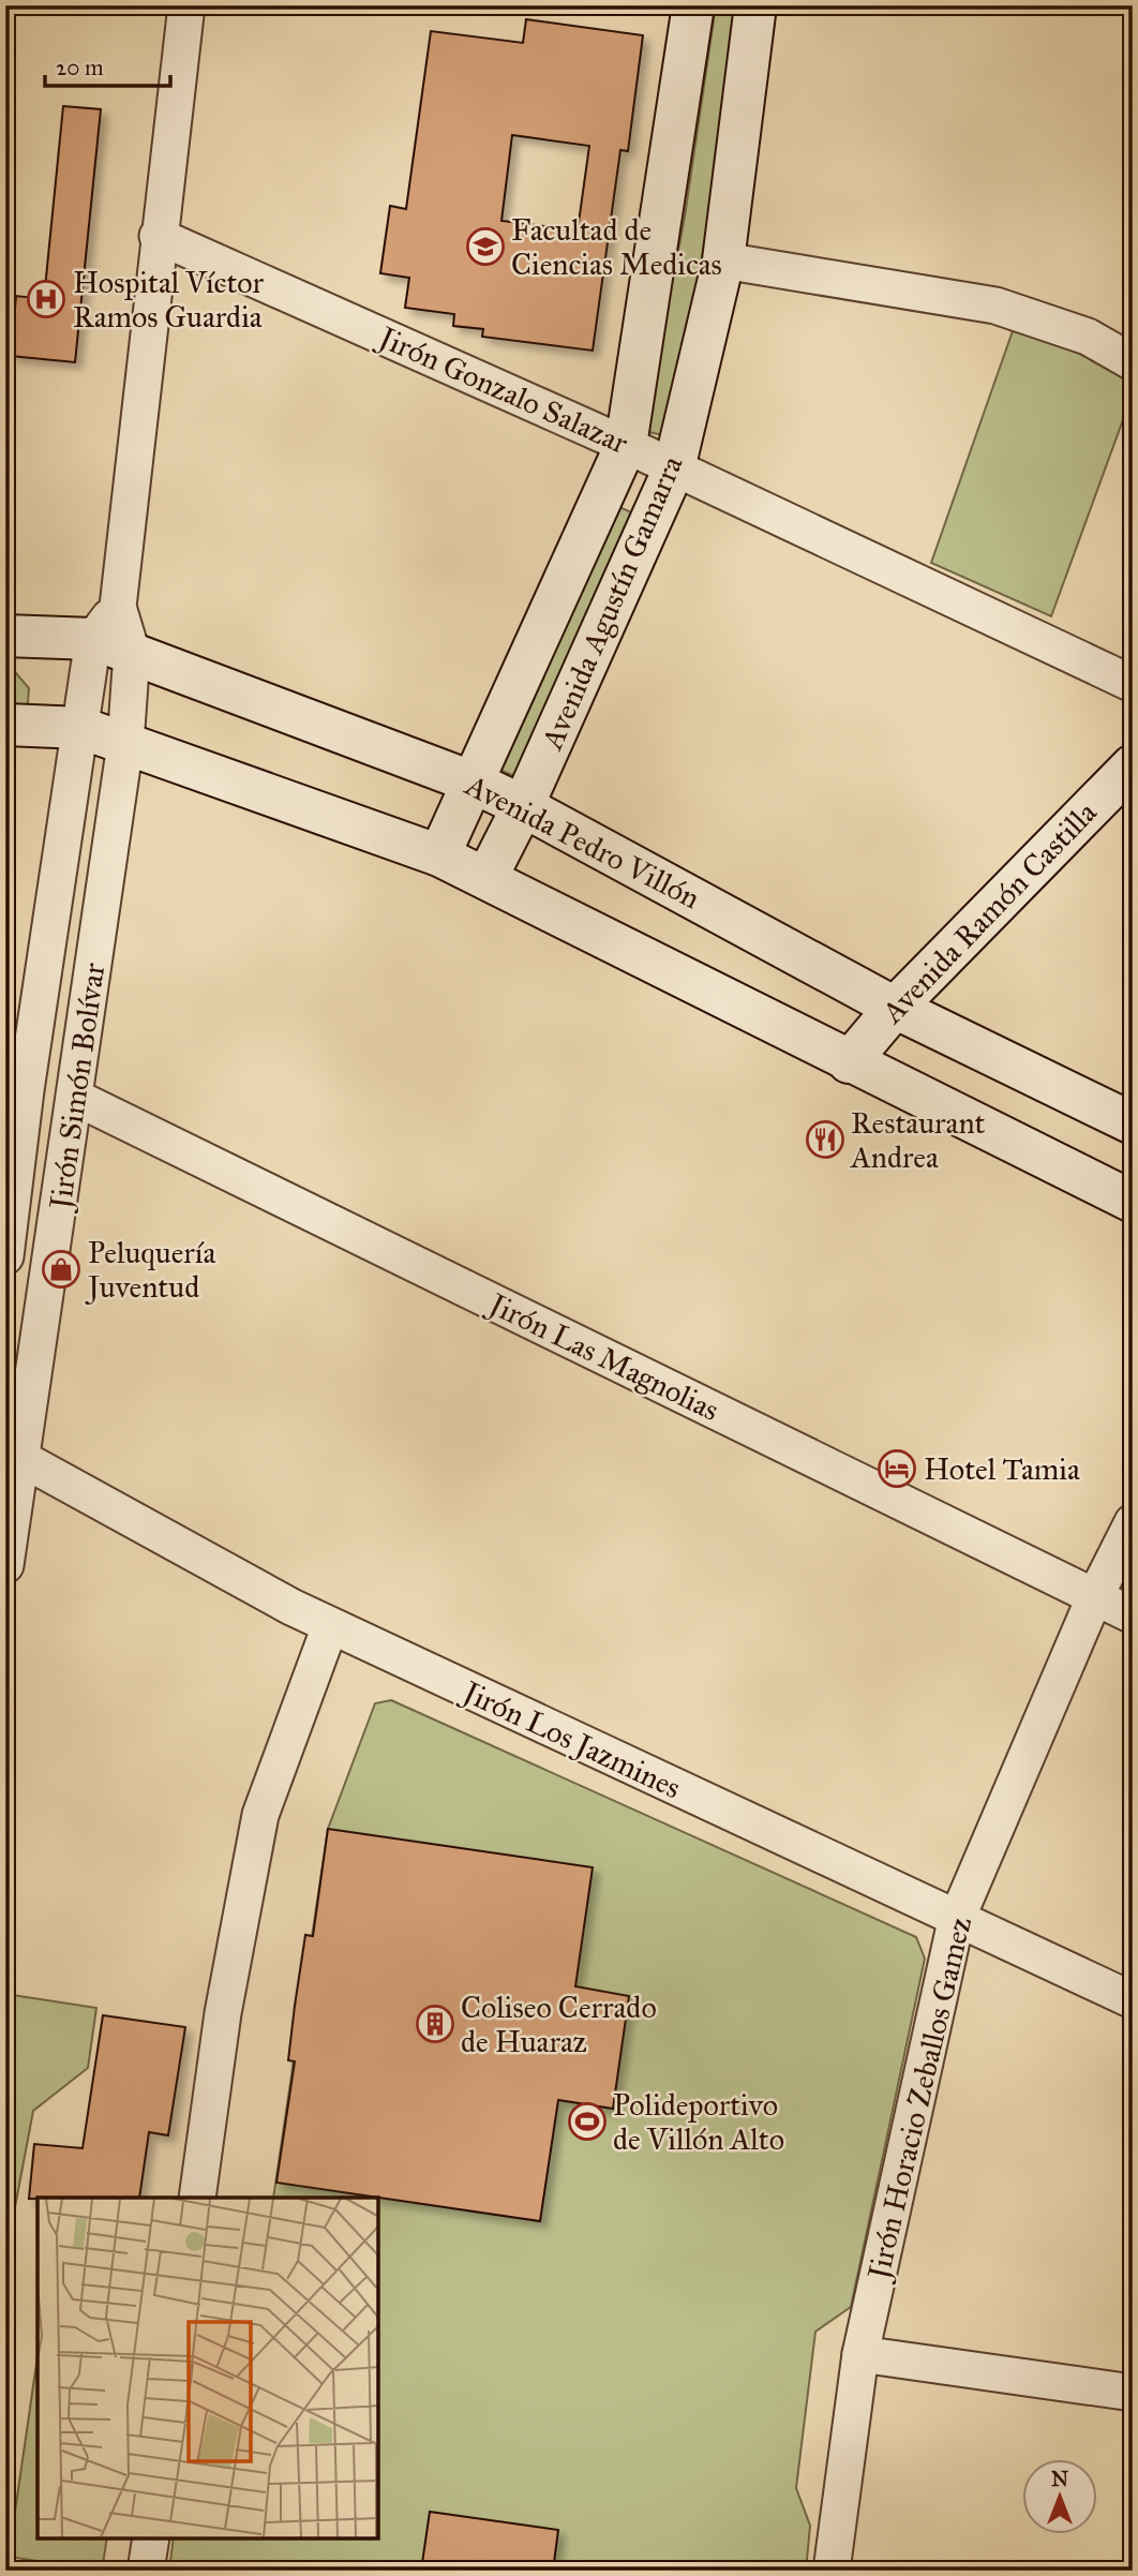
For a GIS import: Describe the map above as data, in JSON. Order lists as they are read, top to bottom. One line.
{"streets":{"main road":["Avenida Agustín Gamarra","Avenida Pedro Villón","Avenida Ramón Castilla"],"street":["Jirón Gonzalo Salazar","Jirón Simón Bolívar","Jirón Las Magnolias","Jirón Los Jazmines","Jirón Horacio Zeballos Gamez"]},"crossings":[["Jirón Gonzalo Salazar","Avenida Agustín Gamarra"],["Jirón Gonzalo Salazar","Jirón Simón Bolívar"],["Avenida Agustín Gamarra","Avenida Pedro Villón"],["Avenida Pedro Villón","Avenida Ramón Castilla"],["Avenida Pedro Villón","Jirón Simón Bolívar"],["Jirón Simón Bolívar","Jirón Las Magnolias"],["Jirón Simón Bolívar","Jirón Los Jazmines"],["Jirón Las Magnolias","Jirón Horacio Zeballos Gamez"],["Jirón Los Jazmines","Jirón Horacio Zeballos Gamez"]],"places":{"school or university":["Facultad de Ciencias Medicas"],"hospital":["Hospital Víctor Ramos Guardia"],"restaurant":["Restaurant Andrea"],"shop":["Peluquería Juventud"],"hotel":["Hotel Tamia"],"building":["Coliseo Cerrado de Huaraz"],"sports":["Polideportivo de Villón Alto"]},"scale_bar":"20 m","north":"top"}
